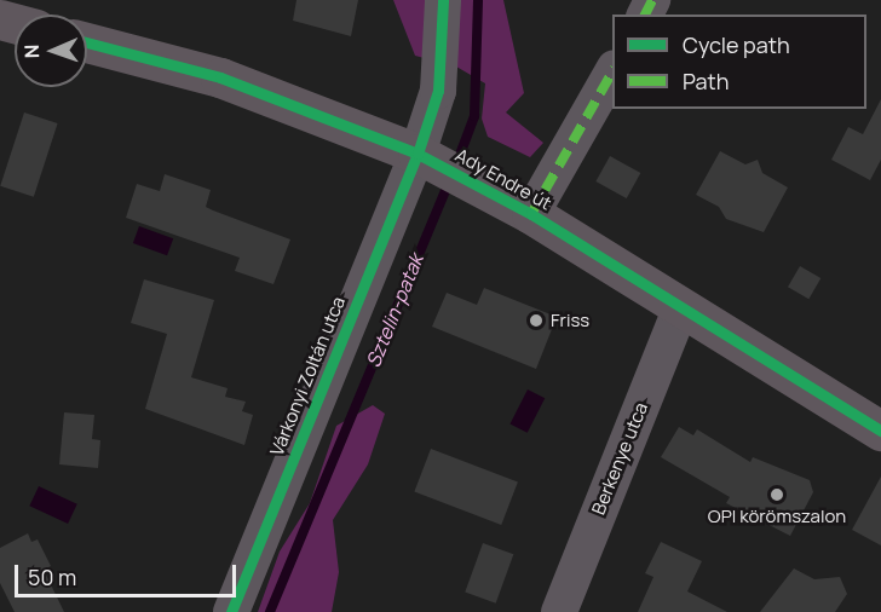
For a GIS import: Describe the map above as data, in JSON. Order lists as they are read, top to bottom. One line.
{"streets":{"main road":["Ady Endre út"],"street":["Várkonyi Zoltán utca","Berkenye utca"]},"crossings":[["Ady Endre út","Várkonyi Zoltán utca"],["Ady Endre út","Berkenye utca"]],"water":["Sztelin-patak"],"places":["Friss","OPI körömszalon"],"legend":["Cycle path","Path"],"scale_bar":"50 m","north":"left"}
